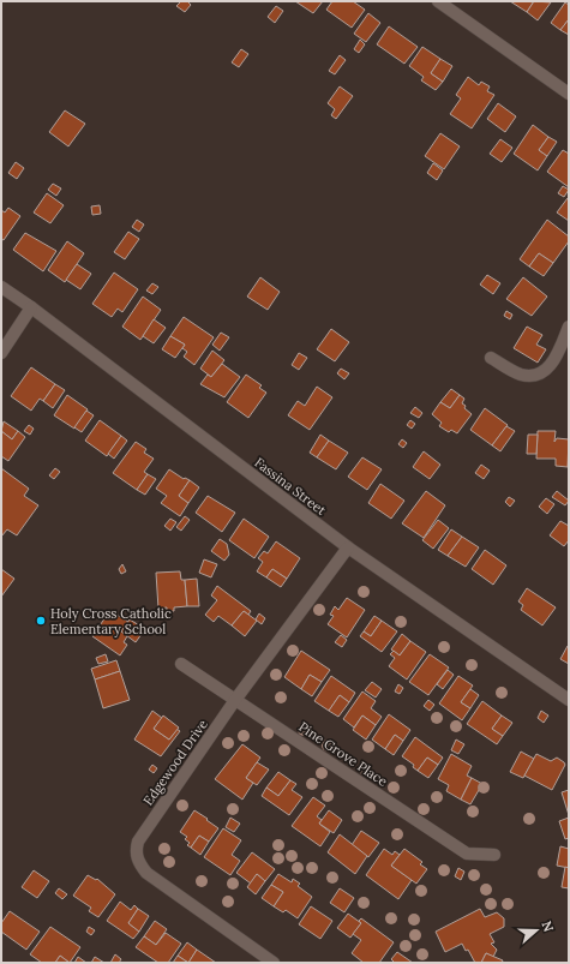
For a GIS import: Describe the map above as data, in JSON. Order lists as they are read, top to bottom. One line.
{"streets":{"street":["Fassina Street","Pine Grove Place","Edgewood Drive"]},"crossings":[["Fassina Street","Edgewood Drive"],["Pine Grove Place","Edgewood Drive"]],"places":["Holy Cross Catholic Elementary School"],"north":"right"}
